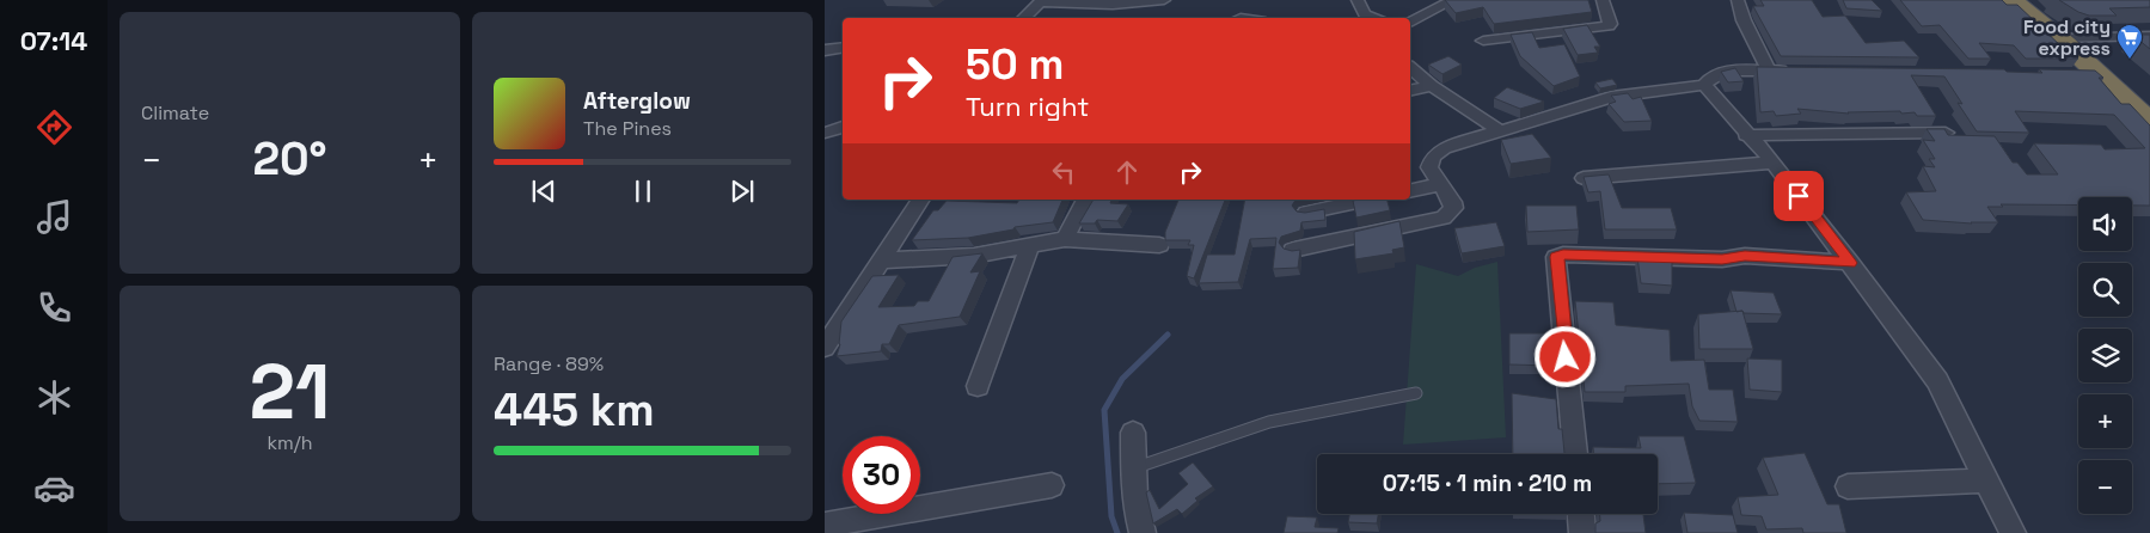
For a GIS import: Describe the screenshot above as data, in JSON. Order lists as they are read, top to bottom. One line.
{"places":{"supermarket":["Food city express"]},"page":{"tabs":"07:14","tile":["Climate",["21","km/h"],["Range · 89%","445 km"]],"turn":["50 m","Turn right"],"song":["Afterglow","The Pines"],"heat":["−","20°","+"],"map_buttons":["+","−"],"limit":"30","trip":"07:15 · 1 min · 210 m"}}
